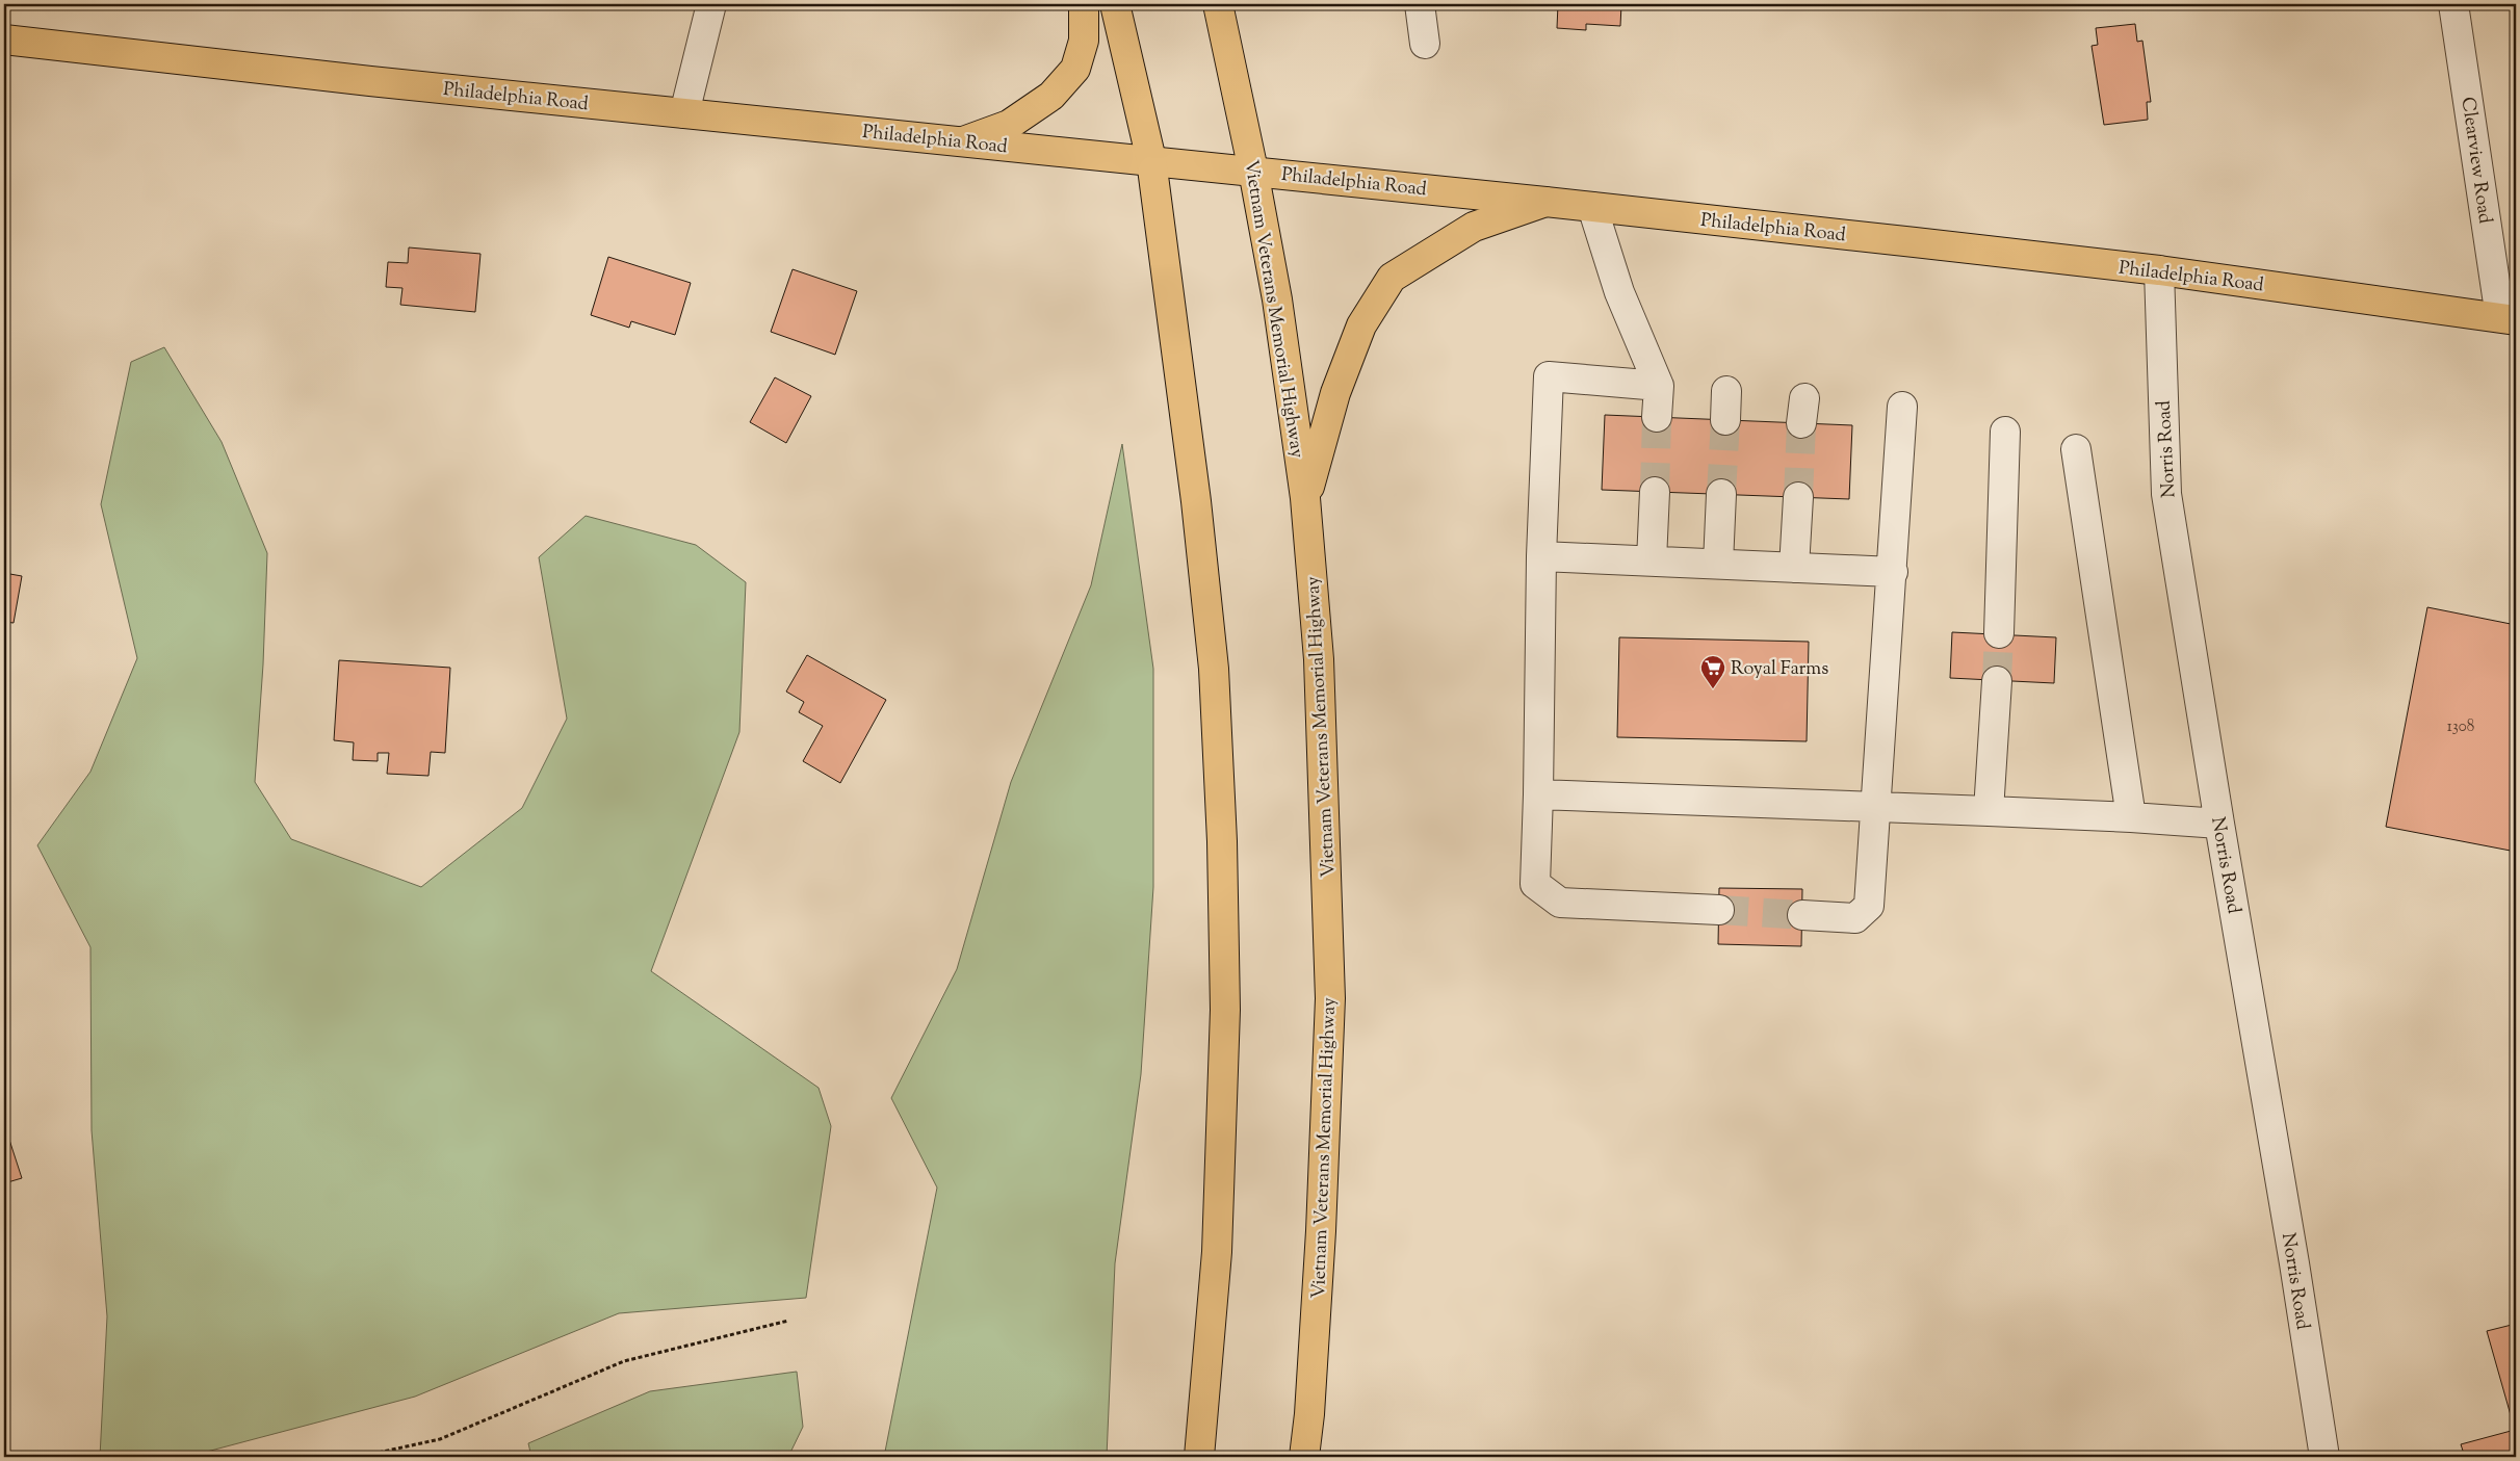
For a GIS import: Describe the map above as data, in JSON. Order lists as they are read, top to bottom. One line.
{"streets":{"main road":["Philadelphia Road","Vietnam Veterans Memorial Highway"],"street":["Clearview Road","Norris Road"]},"crossings":[["Philadelphia Road","Clearview Road"],["Philadelphia Road","Vietnam Veterans Memorial Highway"],["Philadelphia Road","Norris Road"]],"places":{"supermarket":["Royal Farms"]},"house_numbers":["1308"]}
